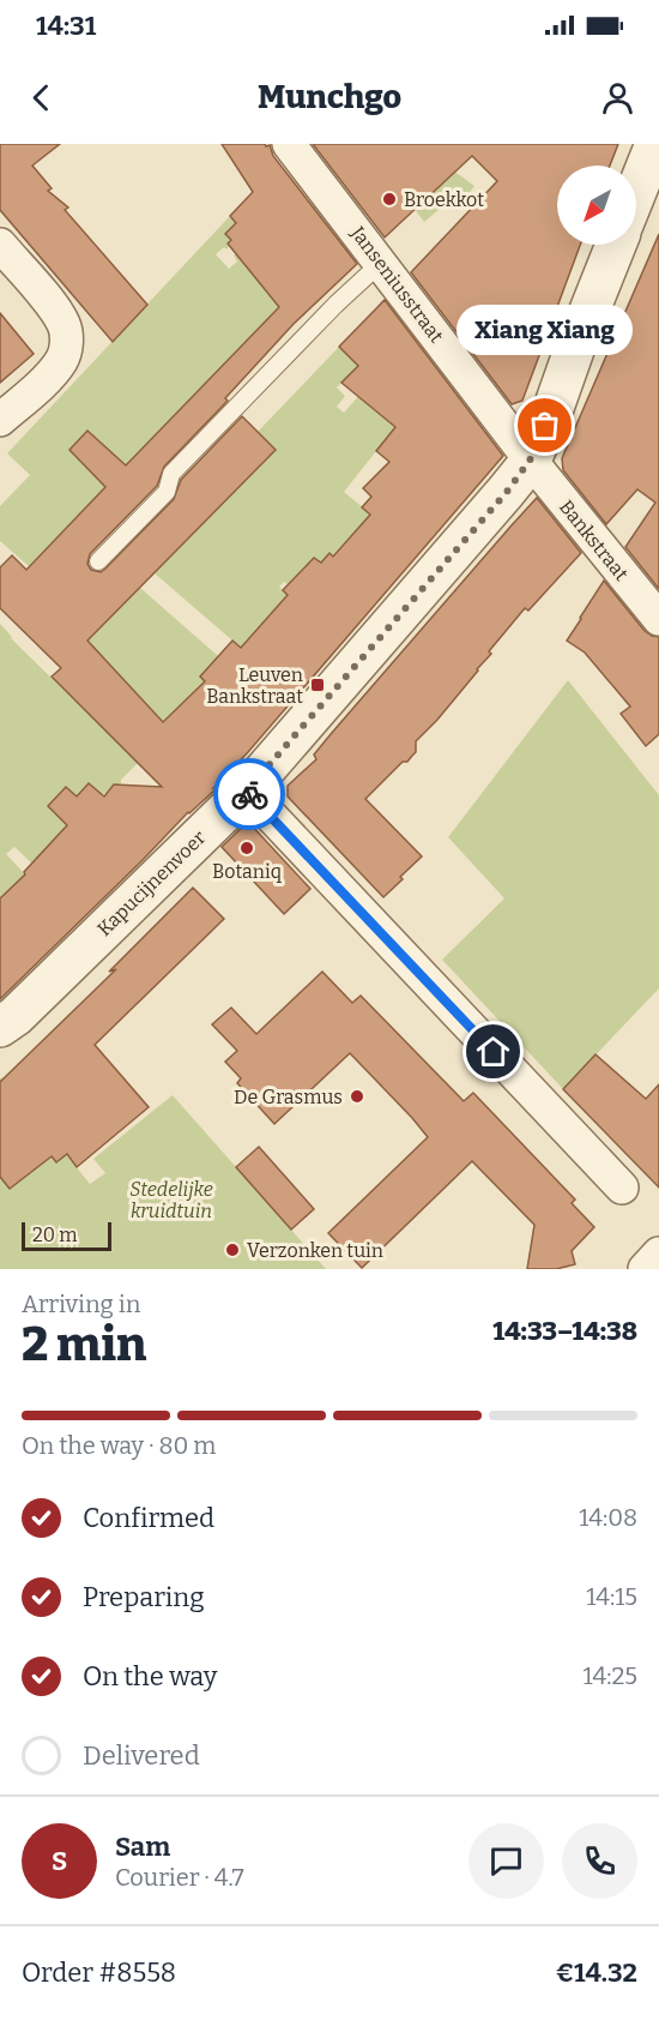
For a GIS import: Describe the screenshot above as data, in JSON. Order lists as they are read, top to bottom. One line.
{"streets":{"street":["Janseniusstraat","Bankstraat","Kapucijnenvoer"]},"crossings":[["Janseniusstraat","Bankstraat"],["Janseniusstraat","Kapucijnenvoer"],["Bankstraat","Kapucijnenvoer"]],"parks":["Stedelijke kruidtuin"],"places":{"other":["Broekkot","Xiang Xiang","Botaniq","De Grasmus","Verzonken tuin"],"transit":["Leuven Bankstraat"]},"scale_bar":"20 m","north":"bottom left","page":{"status":"14:31","header":"Munchgo","bubble":"Xiang Xiang","scale":"20 m","heading":["2 min","Arriving in","14:33–14:38"],"panel":["Sam","Courier · 4.7","Order #8558","€14.32"],"bar":"On the way · 80 m","list":[["Confirmed","14:08"],["Preparing","14:15"],["On the way","14:25"],"Delivered"],"round":"S"}}
